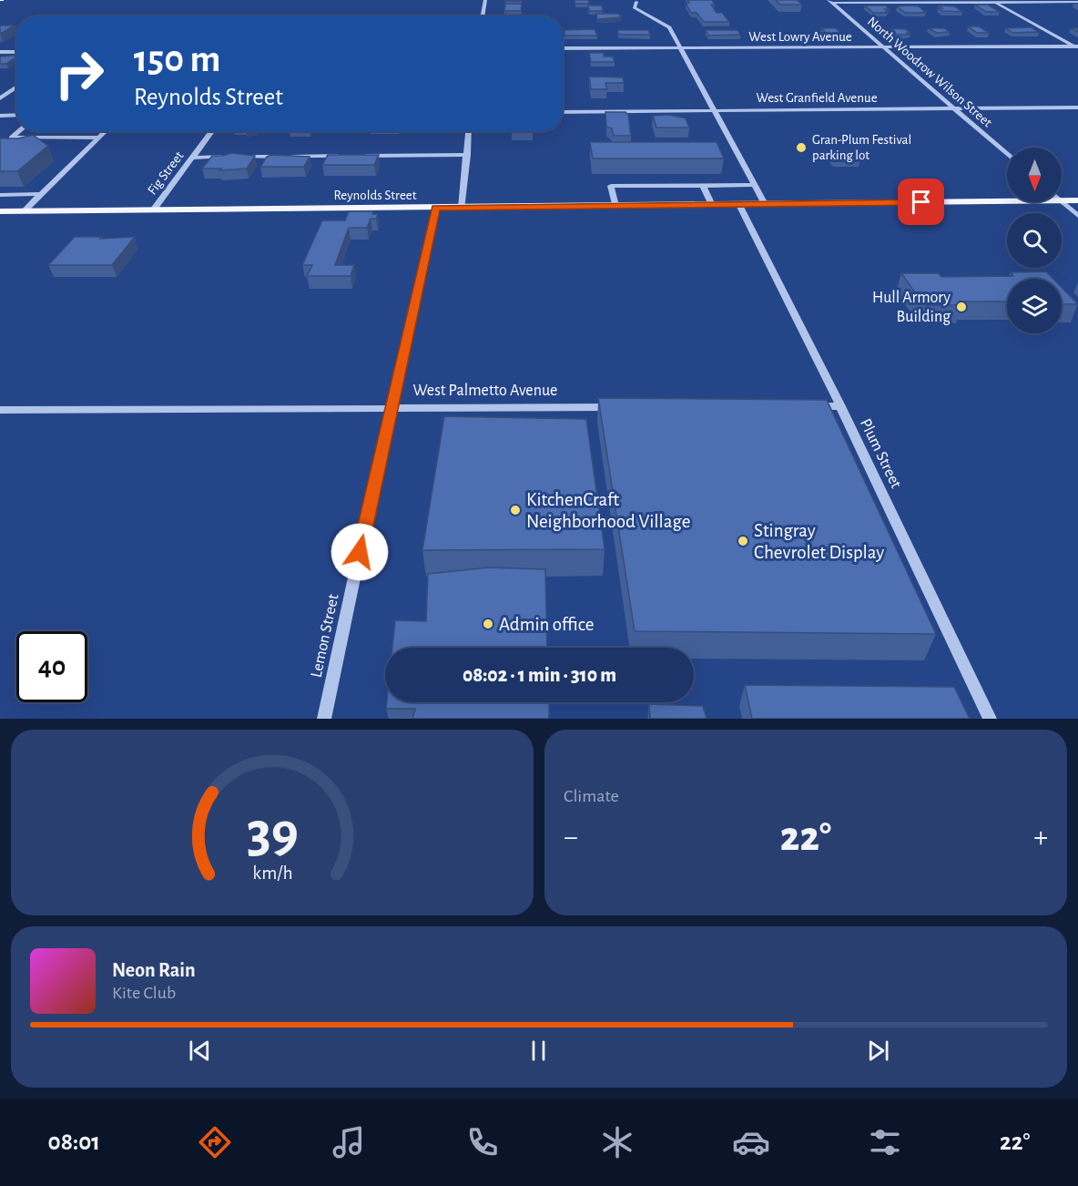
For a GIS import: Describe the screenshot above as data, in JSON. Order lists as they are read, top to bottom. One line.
{"streets":{"main road":["Reynolds Street"],"street":["West Lowry Avenue","North Woodrow Wilson Street","West Granfield Avenue","Fig Street","West Palmetto Avenue","Plum Street","Lemon Street"]},"crossings":[["West Lowry Avenue","North Woodrow Wilson Street"],["North Woodrow Wilson Street","West Granfield Avenue"],["Fig Street","Reynolds Street"],["Reynolds Street","Plum Street"],["Reynolds Street","Lemon Street"],["West Palmetto Avenue","Lemon Street"]],"places":["Gran-Plum Festival parking lot","Hull Armory Building","KitchenCraft Neighborhood Village","Stingray Chevrolet Display","Admin office"],"north":"bottom","page":{"turn":["150 m","Reynolds Street"],"limit":"40","trip":"08:02 · 1 min · 310 m","tile":"Climate","heat":["−","22°","+"],"song":["Neon Rain","Kite Club"],"tabs":["08:01","22°"],"gauge":["39","km/h"]}}
